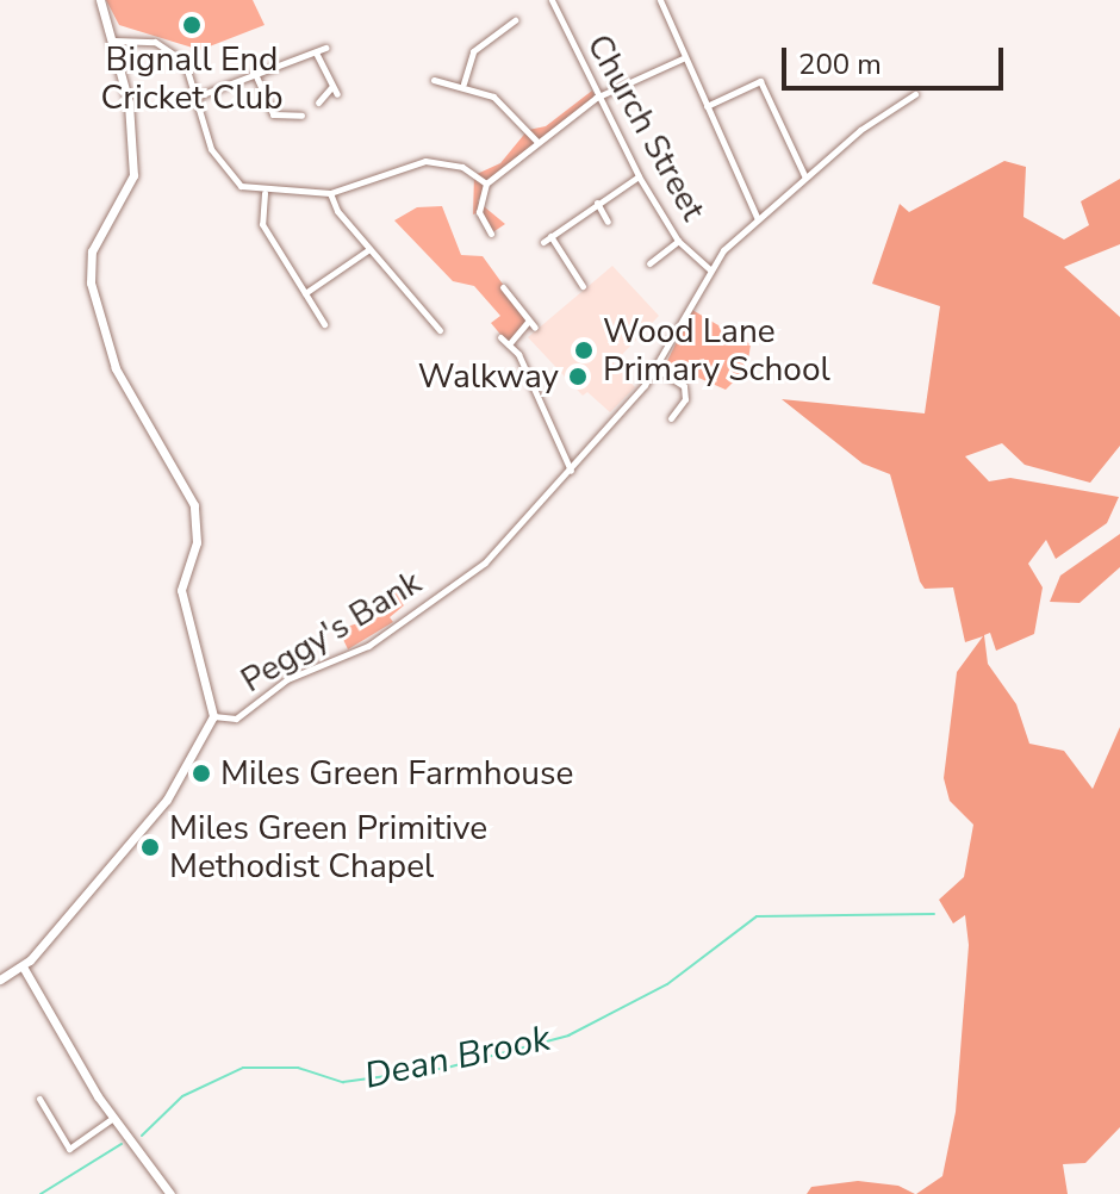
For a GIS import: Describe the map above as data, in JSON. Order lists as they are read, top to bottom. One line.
{"streets":{"street":["Church Street","Peggy's Bank"]},"crossings":[["Church Street","Peggy's Bank"]],"water":["Dean Brook"],"places":["Bignall End Cricket Club","Wood Lane Primary School","Walkway","Miles Green Farmhouse","Miles Green Primitive Methodist Chapel"],"scale_bar":"200 m"}
